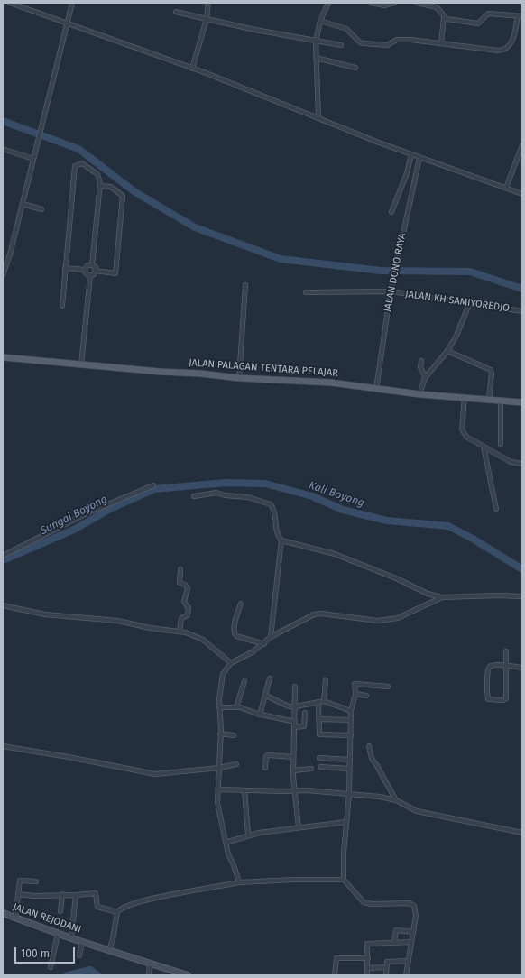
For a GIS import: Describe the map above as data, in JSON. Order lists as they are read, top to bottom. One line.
{"streets":{"main road":["JALAN PALAGAN TENTARA PELAJAR","JALAN REJODANI"],"street":["JALAN DONO RAYA","JALAN KH SAMIYOREDJO"]},"crossings":[["JALAN DONO RAYA","JALAN KH SAMIYOREDJO"],["JALAN DONO RAYA","JALAN PALAGAN TENTARA PELAJAR"]],"water":["Kali Boyong","Sungai Boyong"],"scale_bar":"100 m"}
